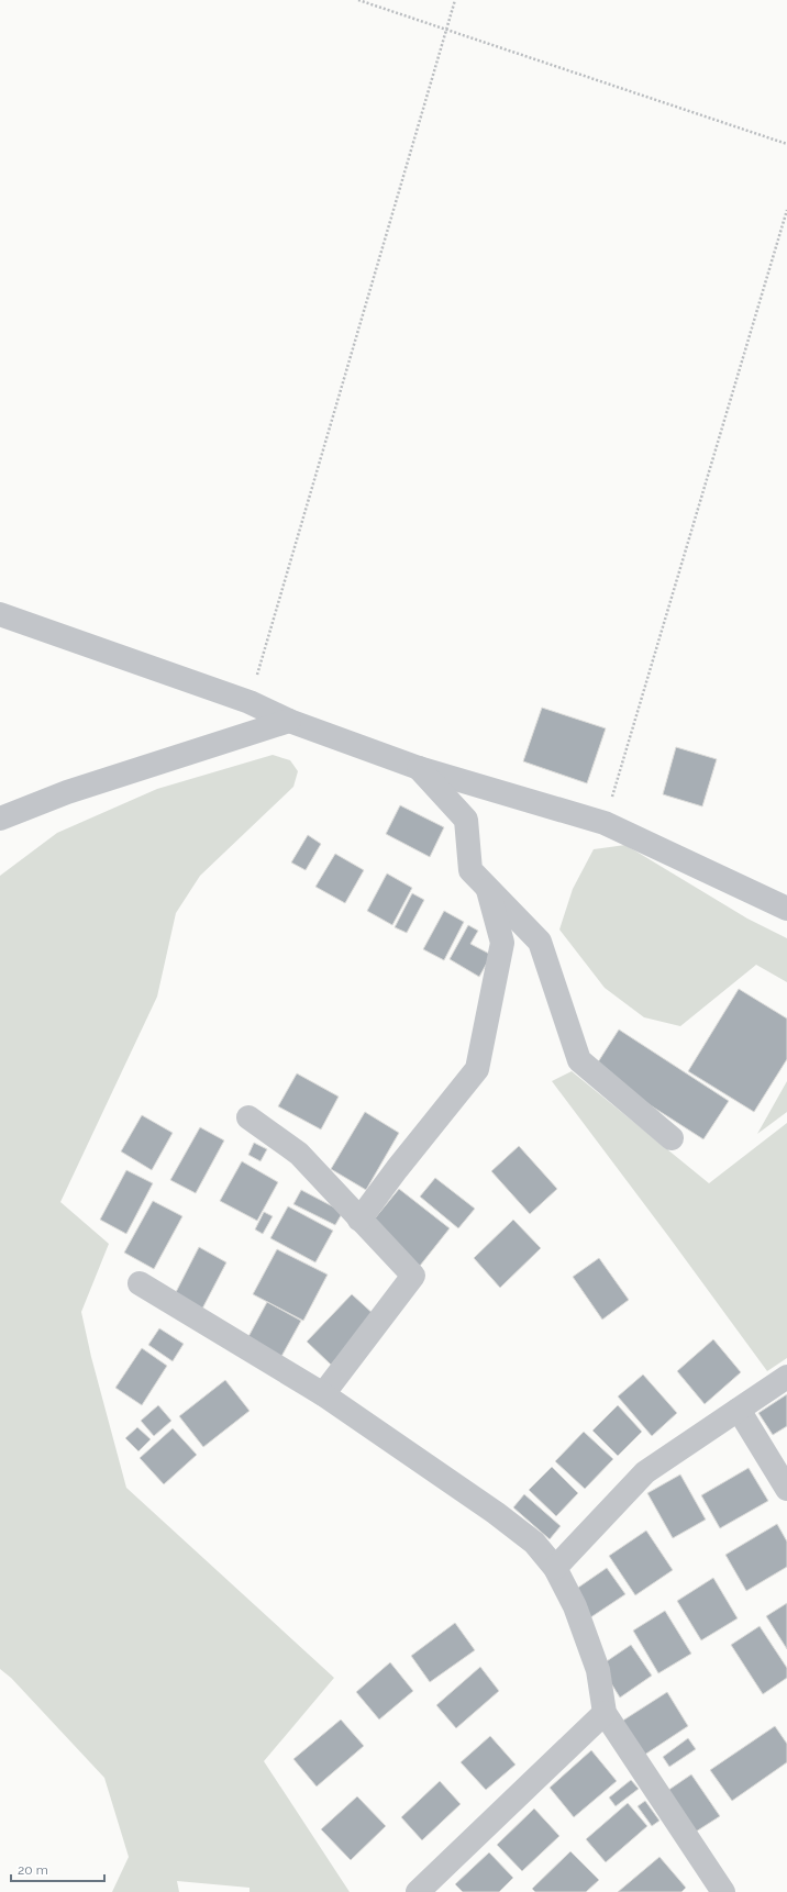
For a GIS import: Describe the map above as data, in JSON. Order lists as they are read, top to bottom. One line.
{"scale_bar":"20 m"}
